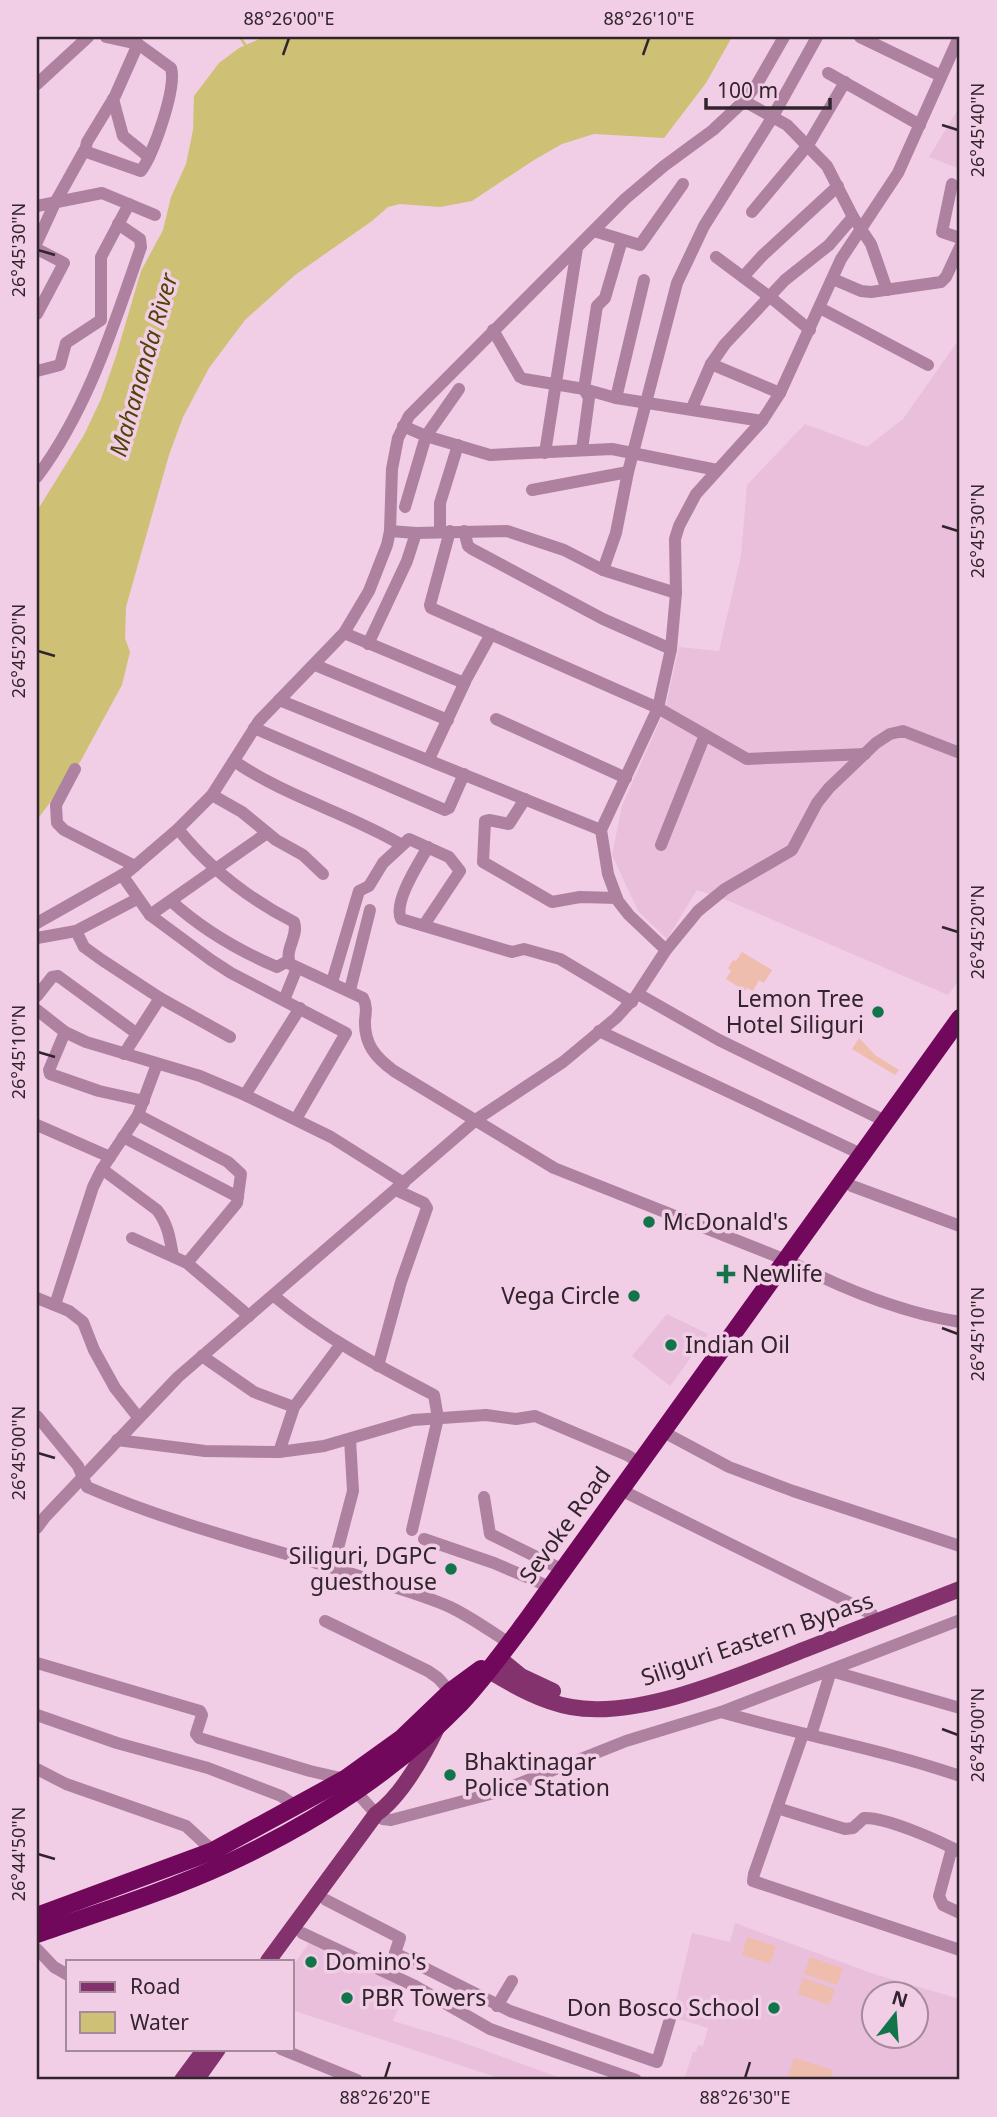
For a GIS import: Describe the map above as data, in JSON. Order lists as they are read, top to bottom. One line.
{"streets":{"highway":["Sevoke Road"],"main road":["Siliguri Eastern Bypass"]},"water":["Mahananda River"],"places":{"other":["Lemon Tree Hotel Siliguri","McDonald's","Vega Circle","Indian Oil","Siliguri, DGPC guesthouse","Bhaktinagar Police Station","Domino's","PBR Towers","Don Bosco School"],"health":["Newlife"]},"legend":["Road","Water"],"scale_bar":"100 m","north":"top","coordinates":["88°26'00\"E","88°26'10\"E","26°45'40\"N","26°45'30\"N","26°45'20\"N","26°45'10\"N","26°45'00\"N","26°44'50\"N","88°26'20\"E","88°26'30\"E"]}
